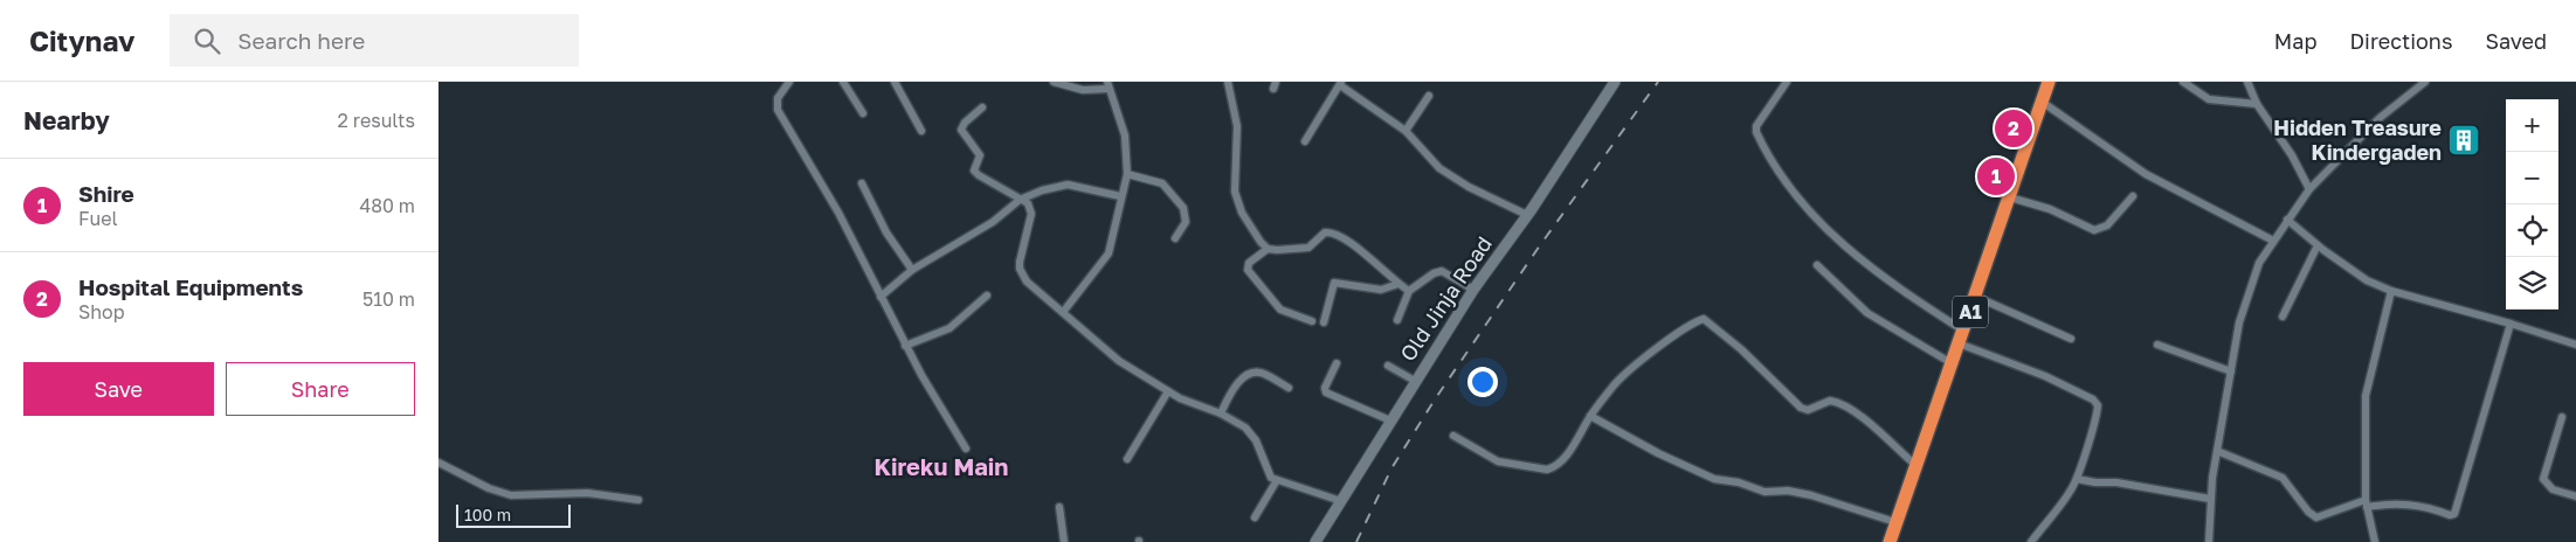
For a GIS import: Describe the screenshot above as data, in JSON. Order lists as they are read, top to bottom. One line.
{"streets":{"highway":["A1"],"main road":["Old Jinja Road"]},"districts":["Kireku Main"],"places":{"building":["Hidden Treasure Kindergaden"]},"scale_bar":"100 m","page":{"header":"Citynav","search":"Search here","nav":["Map","Directions","Saved"],"heading":["Nearby","2 results"],"map_buttons":["+","−"],"pins":["2","1"],"list":[{"mark":"1","name":"Shire","note":"Fuel","value":"480 m"},{"mark":"2","name":"Hospital Equipments","note":"Shop","value":"510 m"}],"buttons":["Save","Share"],"scale":"100 m"}}
